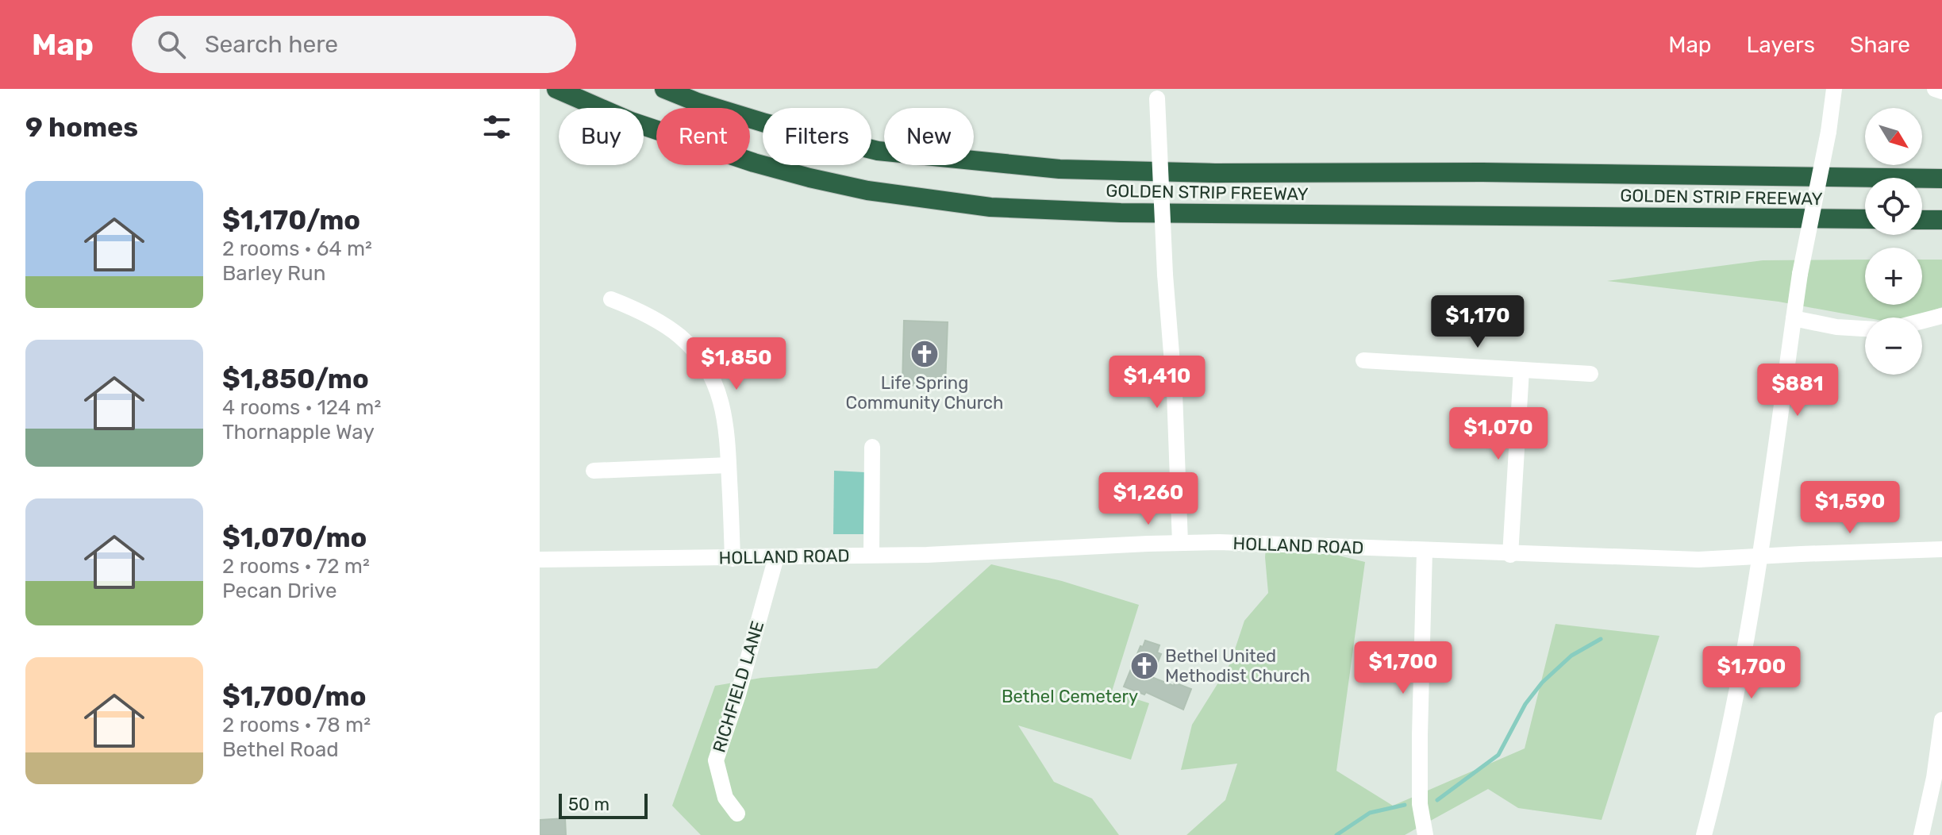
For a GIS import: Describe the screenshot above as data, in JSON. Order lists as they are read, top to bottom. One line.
{"streets":{"highway":["GOLDEN STRIP FREEWAY"],"street":["HOLLAND ROAD","RICHFIELD LANE"]},"crossings":[["HOLLAND ROAD","RICHFIELD LANE"]],"parks":["Bethel Cemetery"],"places":{"church":["Life Spring Community Church","Bethel United Methodist Church"]},"scale_bar":"50 m","north":"bottom right","page":{"header":"Map","search":"Search here","nav":["Map","Layers","Share"],"heading":"9 homes","map_buttons":["+","−"],"chip":["Buy","Rent","Filters","New"],"list":[{"name":"$1,170/mo","note":"2 rooms · 64 m² · Barley Run"},{"name":"$1,850/mo","note":"4 rooms · 124 m² · Thornapple Way"},{"name":"$1,070/mo","note":"2 rooms · 72 m² · Pecan Drive"},{"name":"$1,700/mo","note":"2 rooms · 78 m² · Bethel Road"}],"price":["$1,170","$1,850","$1,410","$881","$1,070","$1,260","$1,590","$1,700","$1,700"],"scale":"50 m"}}
